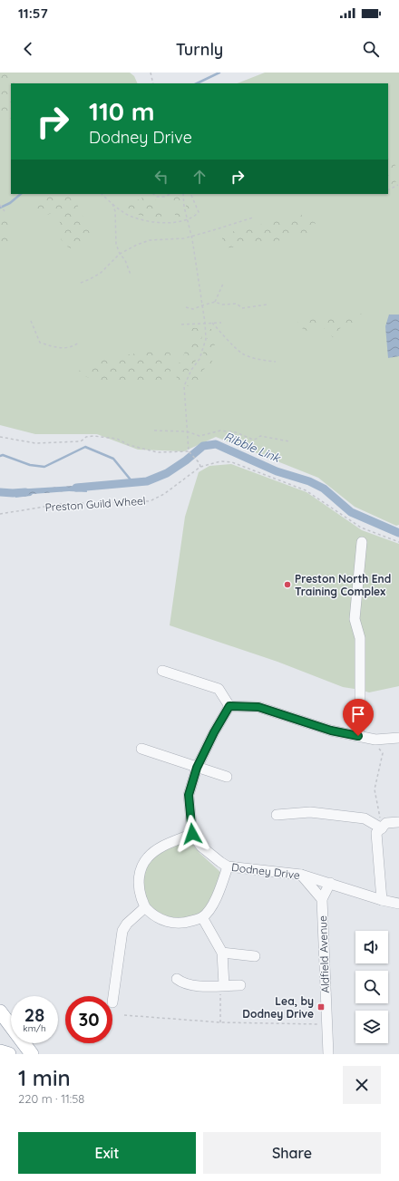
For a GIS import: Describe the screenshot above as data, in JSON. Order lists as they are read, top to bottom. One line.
{"streets":{"street":["Dodney Drive","Aldfield Avenue"],"path":["Preston Guild Wheel"]},"crossings":[["Dodney Drive","Aldfield Avenue"]],"water":["Ribble Link"],"places":{"other":["Preston North End Training Complex"],"transit":["Lea, by Dodney Drive"]},"page":{"status":"11:57","header":"Turnly","turn":["110 m","Dodney Drive"],"speed":"28 km/h","limit":"30","heading":["1 min","220 m · 11:58"],"buttons":["Exit","Share"]}}
